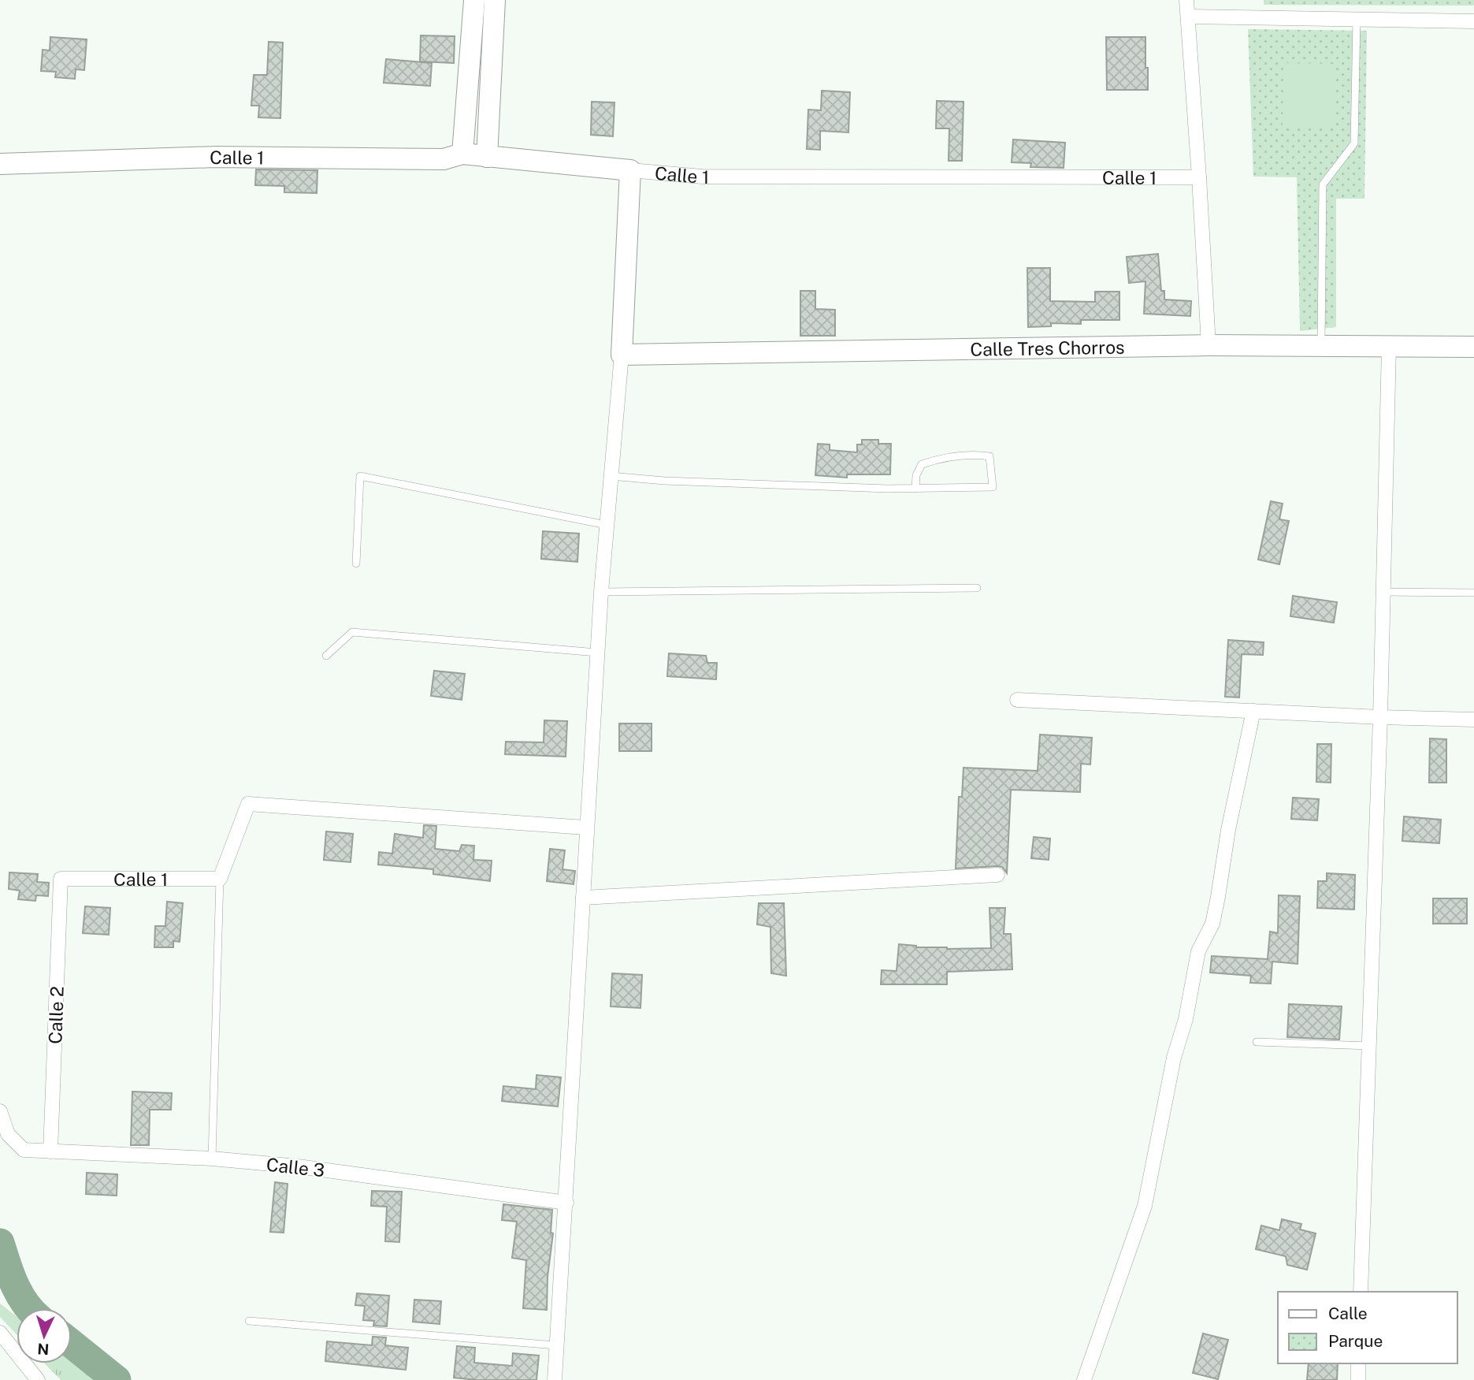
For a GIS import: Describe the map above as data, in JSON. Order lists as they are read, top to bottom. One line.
{"streets":{"main road":["Calle 1","Calle Tres Chorros"],"street":["Calle 2","Calle 3"]},"crossings":[["Calle 1","Calle 2"],["Calle 2","Calle 3"]],"legend":["Calle","Parque"],"north":"bottom"}
